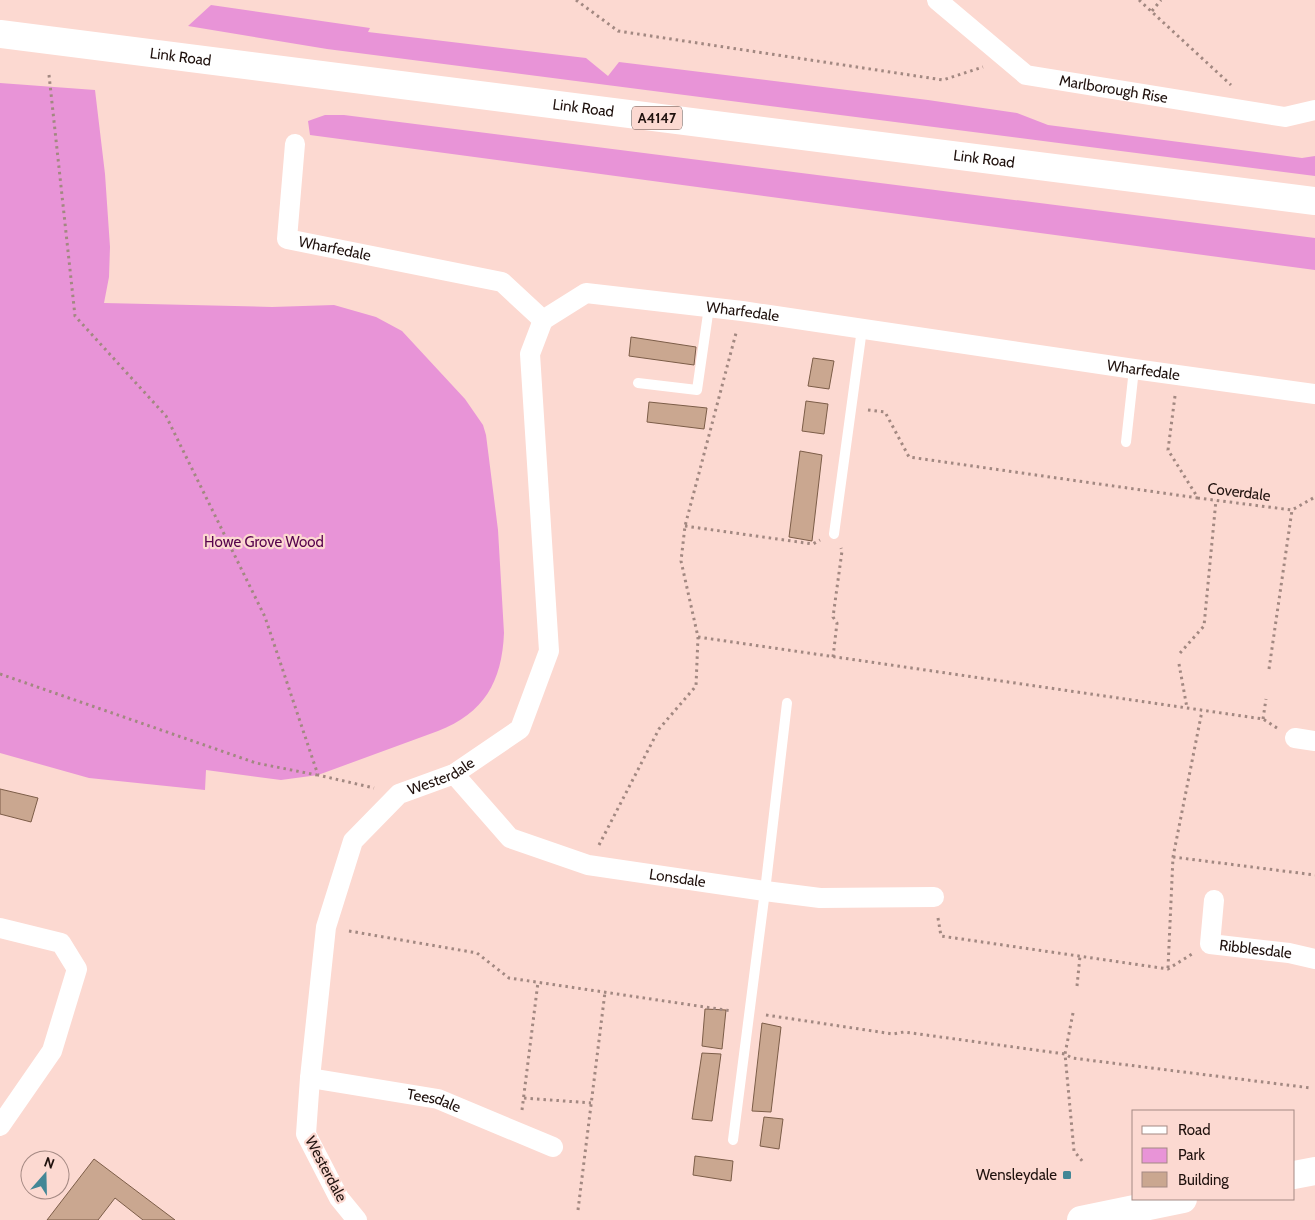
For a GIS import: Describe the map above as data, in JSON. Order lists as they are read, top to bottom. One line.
{"streets":{"main road":["Link Road","A4147"],"street":["Marlborough Rise","Wharfedale","Westerdale","Lonsdale","Ribblesdale","Teesdale"],"path":["Coverdale"]},"crossings":[["Wharfedale","Coverdale"],["Wharfedale","Westerdale"],["Westerdale","Lonsdale"],["Westerdale","Teesdale"]],"parks":["Howe Grove Wood"],"places":{"transit":["Wensleydale"]},"legend":["Road","Park","Building"],"north":"top"}
